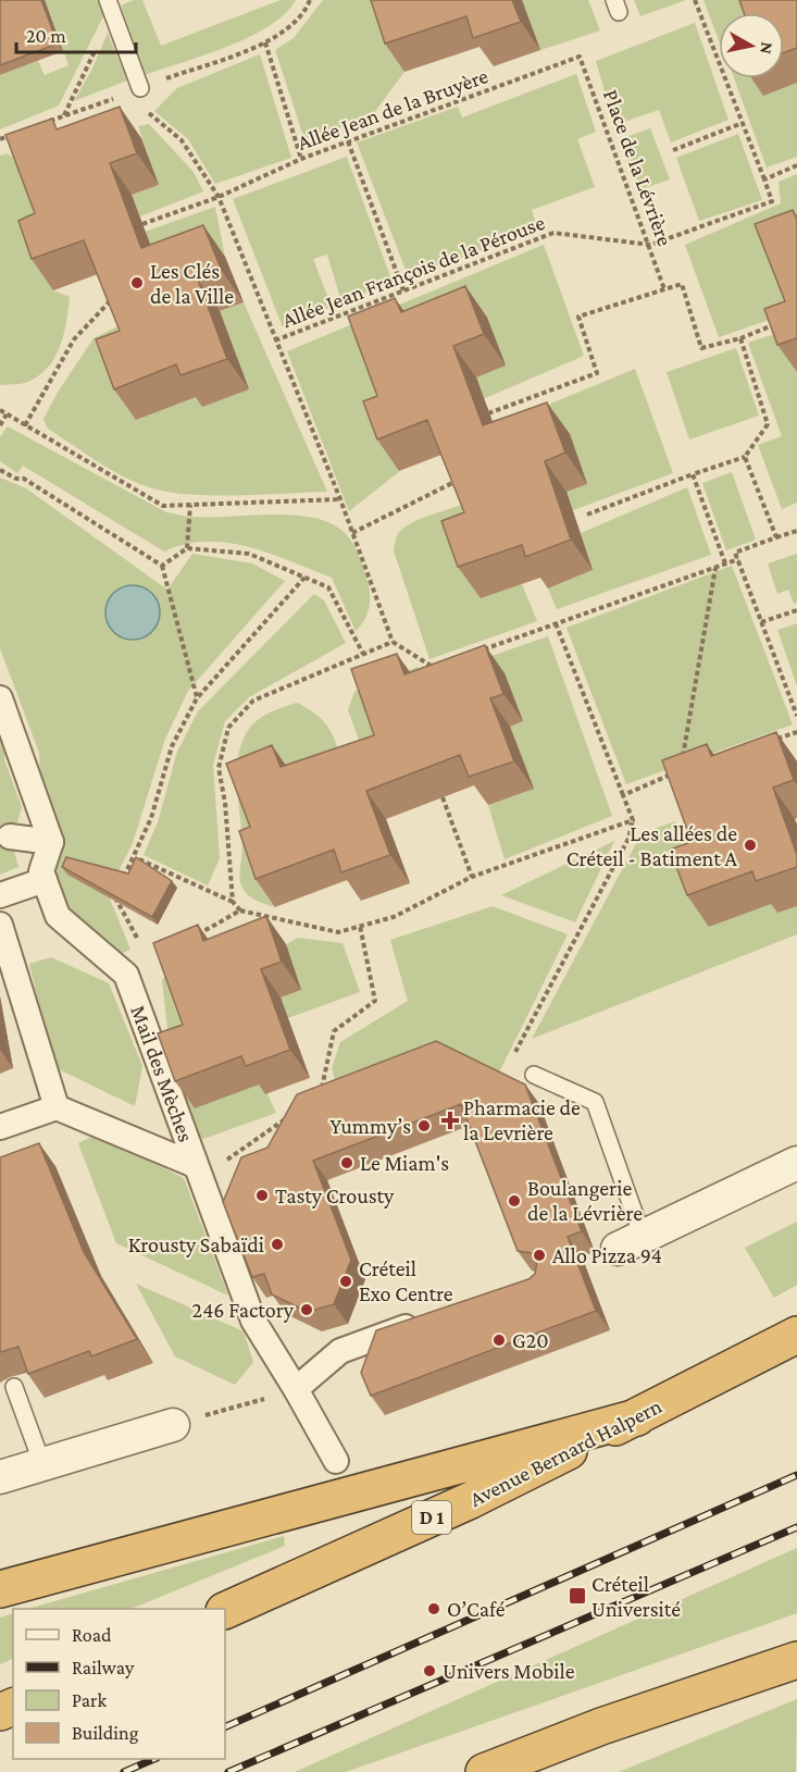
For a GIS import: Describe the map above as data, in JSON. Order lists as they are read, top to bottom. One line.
{"streets":{"highway":["Avenue Bernard Halpern","D 1"],"street":["Mail des Mèches"],"path":["Allée Jean de la Bruyère","Place de la Lévrière","Allée Jean François de la Pérouse"]},"crossings":[["Allée Jean de la Bruyère","Place de la Lévrière"],["Place de la Lévrière","Allée Jean François de la Pérouse"]],"places":{"other":["Les Clés de la Ville","Les allées de Créteil - Batiment A","Yummy’s","Le Miam's","Tasty Crousty","Boulangerie de la Lévrière","Krousty Sabaïdi","Allo Pizza 94","Créteil Exo Centre","246 Factory","G20","O’Café","Univers Mobile"],"health":["Pharmacie de la Levrière"],"transit":["Créteil Université"]},"legend":["Road","Railway","Park","Building"],"scale_bar":"20 m","north":"right"}
